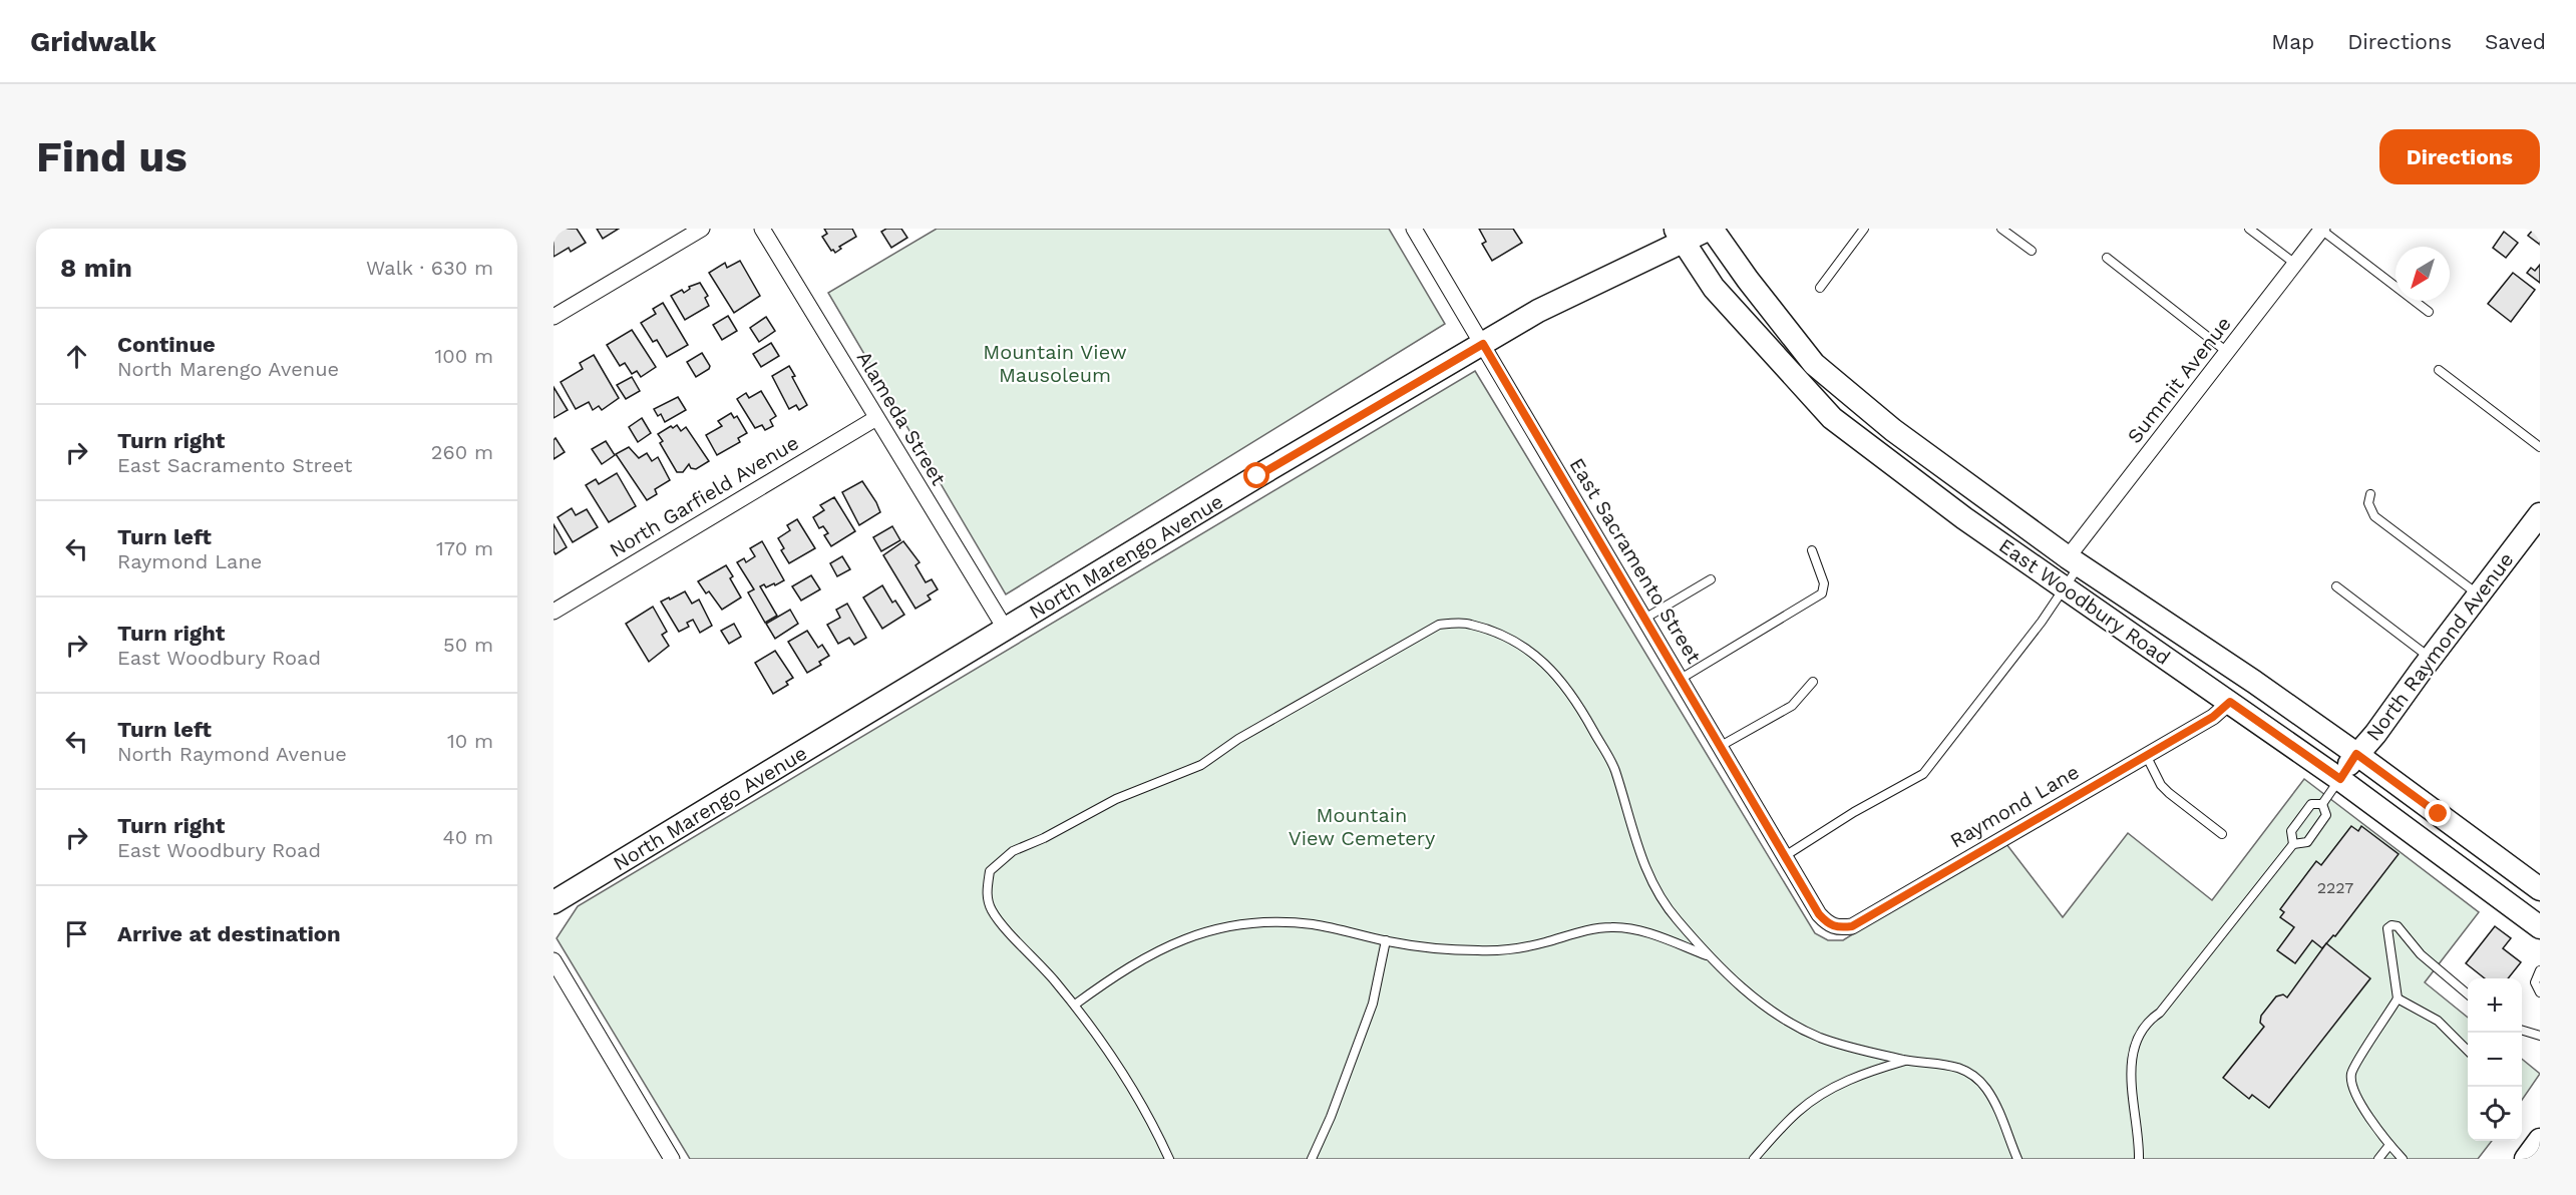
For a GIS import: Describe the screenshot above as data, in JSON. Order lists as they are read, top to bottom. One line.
{"streets":{"main road":["North Marengo Avenue","East Woodbury Road","North Raymond Avenue"],"street":["Summit Avenue","Alameda Street","North Garfield Avenue","East Sacramento Street","Raymond Lane"]},"crossings":[["Summit Avenue","East Woodbury Road"],["Alameda Street","North Garfield Avenue"],["Alameda Street","North Marengo Avenue"],["North Marengo Avenue","East Sacramento Street"],["North Marengo Avenue","East Woodbury Road"],["East Sacramento Street","Raymond Lane"],["East Woodbury Road","North Raymond Avenue"],["East Woodbury Road","Raymond Lane"]],"parks":["Mountain View Mausoleum","Mountain View Cemetery"],"house_numbers":["2227"],"north":"bottom left","page":{"header":"Gridwalk","nav":["Map","Directions","Saved"],"buttons":"Directions","title":"Find us","heading":["8 min","Walk · 630 m"],"list":[["Continue","North Marengo Avenue","100 m"],["Turn right","East Sacramento Street","260 m"],["Turn left","Raymond Lane","170 m"],["Turn right","East Woodbury Road","50 m"],["Turn left","North Raymond Avenue","10 m"],["Turn right","East Woodbury Road","40 m"],"Arrive at destination"],"map_buttons":["+","−"]}}
